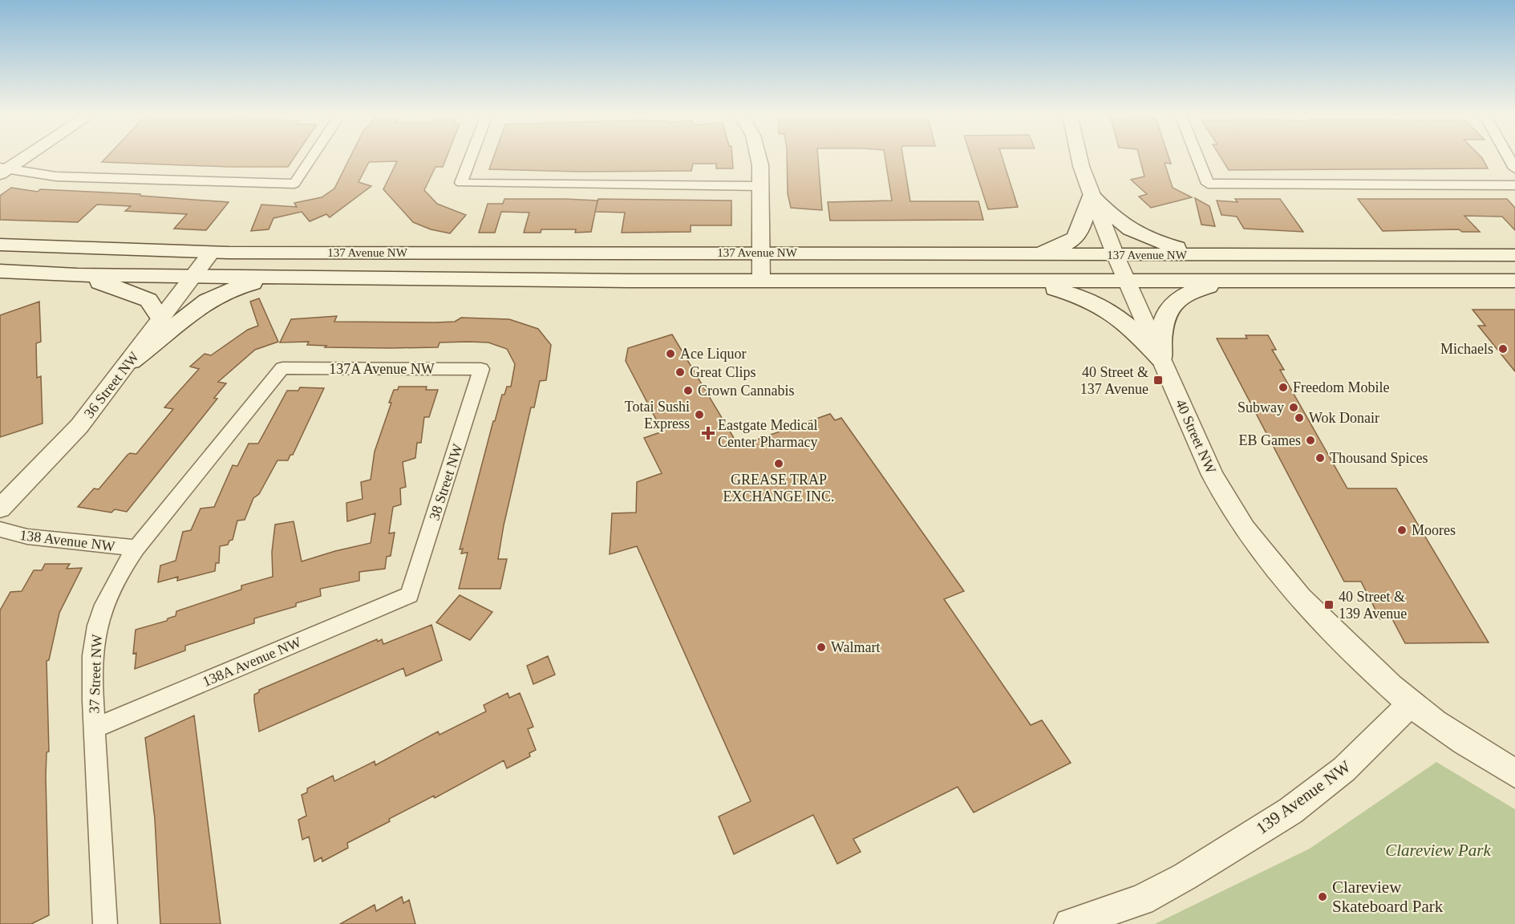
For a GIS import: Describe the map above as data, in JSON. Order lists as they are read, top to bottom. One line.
{"streets":{"main road":["137 Avenue NW"],"street":["137A Avenue NW","36 Street NW","40 Street NW","38 Street NW","138 Avenue NW","138A Avenue NW","37 Street NW","139 Avenue NW"]},"crossings":[["137 Avenue NW","36 Street NW"],["137 Avenue NW","40 Street NW"],["137A Avenue NW","38 Street NW"],["137A Avenue NW","37 Street NW"],["40 Street NW","139 Avenue NW"],["38 Street NW","138A Avenue NW"],["138 Avenue NW","37 Street NW"],["138A Avenue NW","37 Street NW"]],"parks":["Clareview Park"],"places":{"other":["Michaels","Ace Liquor","Great Clips","Freedom Mobile","Crown Cannabis","Subway","Totai Sushi Express","Wok Donair","EB Games","Thousand Spices","GREASE TRAP EXCHANGE INC.","Moores","Walmart","Clareview Skateboard Park"],"transit":["40 Street & 137 Avenue","40 Street & 139 Avenue"],"health":["Eastgate Medical Center Pharmacy"]}}
